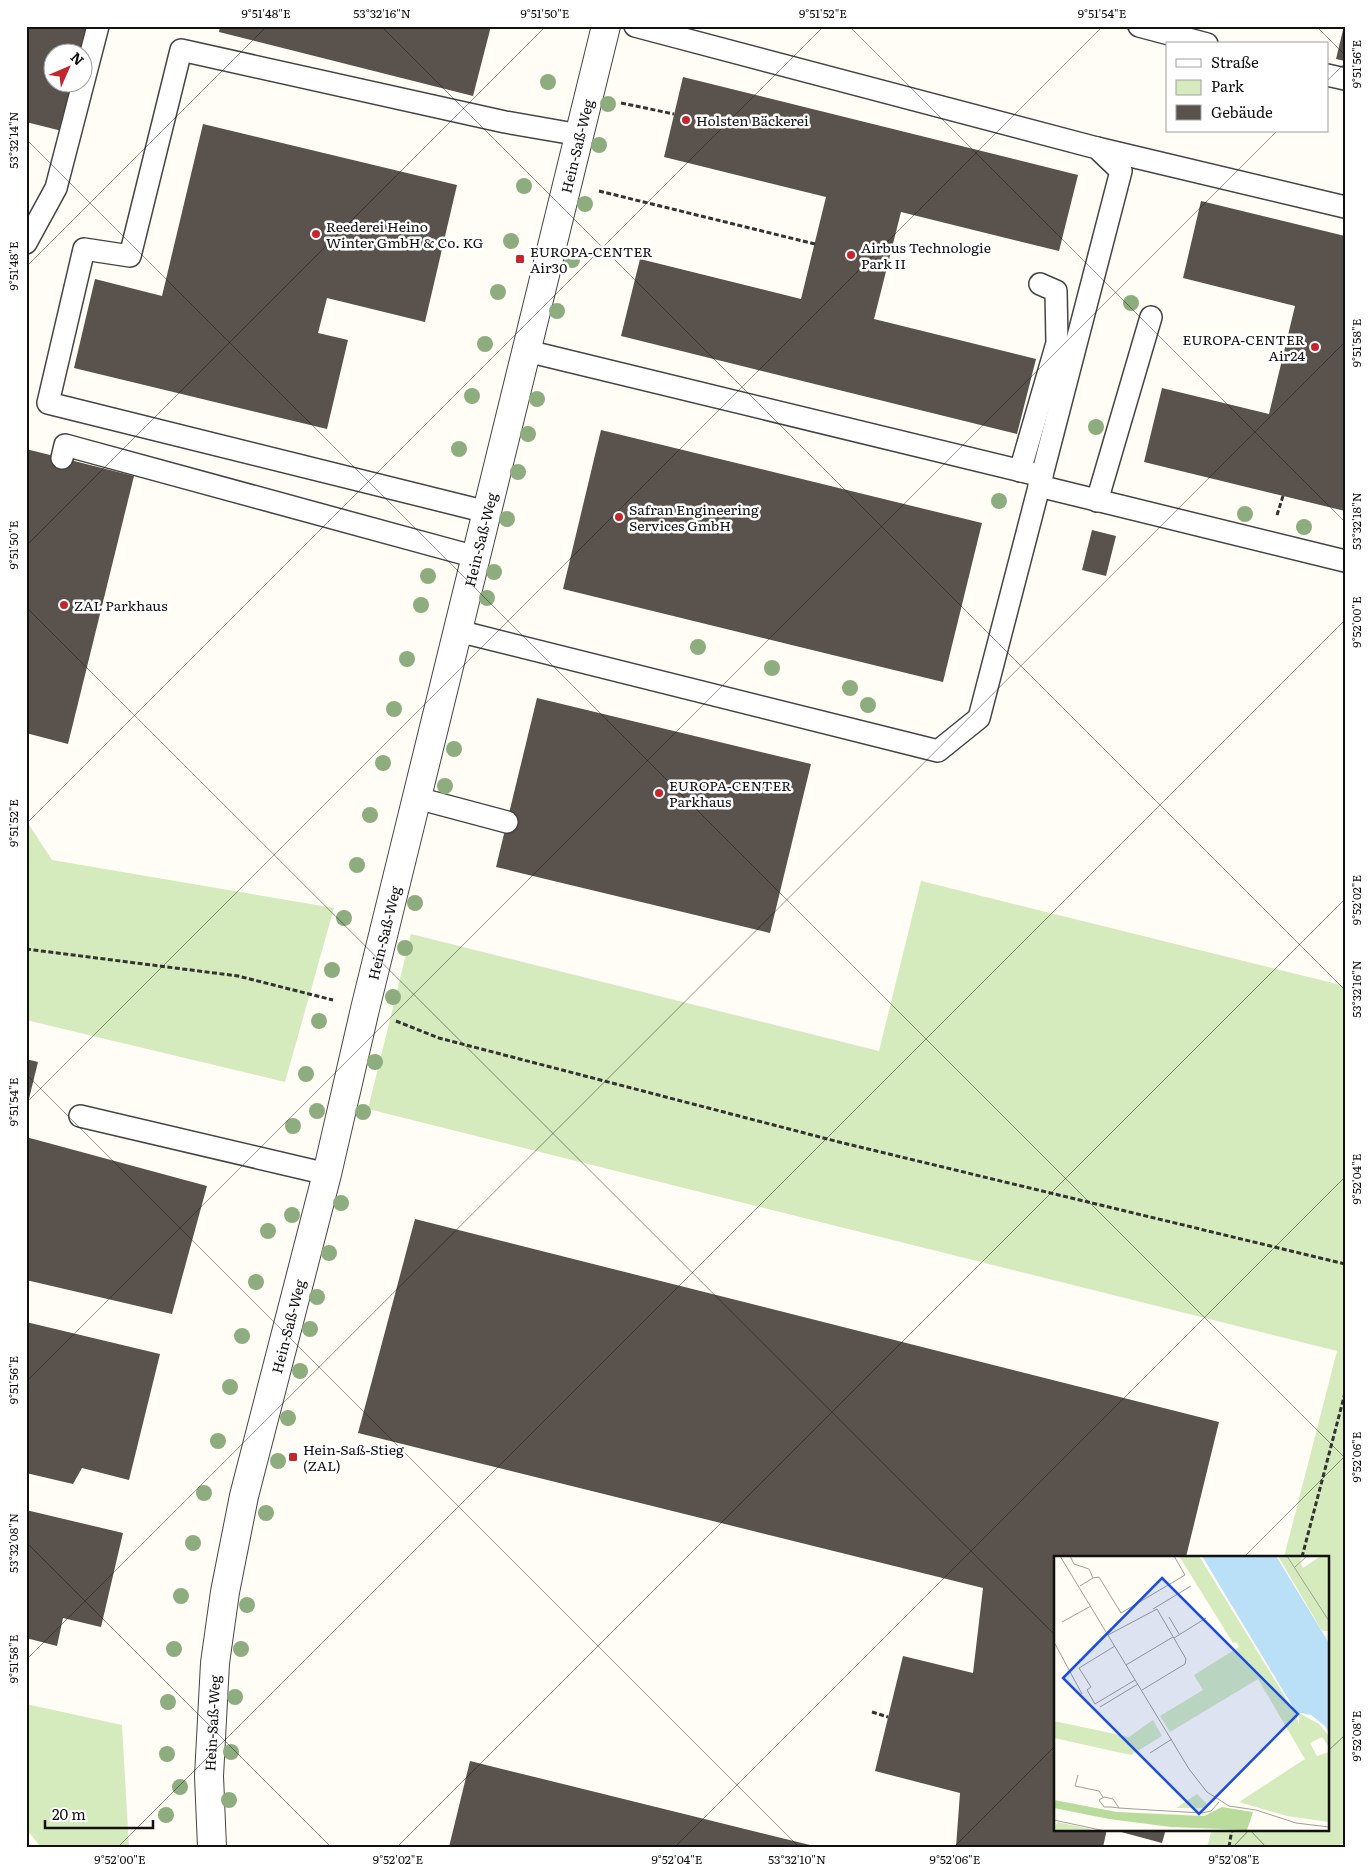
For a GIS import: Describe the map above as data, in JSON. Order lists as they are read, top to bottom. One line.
{"streets":{"street":["Hein-Saß-Weg"]},"places":{"other":["Holsten Bäckerei","Reederei Heino Winter GmbH & Co. KG","Airbus Technologie Park II","EUROPA-CENTER Air24","Safran Engineering Services GmbH","ZAL Parkhaus","EUROPA-CENTER Parkhaus"],"transit":["EUROPA-CENTER Air30","Hein-Saß-Stieg (ZAL)"]},"legend":["Straße","Park","Gebäude"],"scale_bar":"20 m","north":"top right","coordinates":["9°51'48\"E","53°32'16\"N","9°51'50\"E","9°51'52\"E","9°51'54\"E","9°51'56\"E","53°32'14\"N","9°51'58\"E","53°32'18\"N","9°52'00\"E","9°52'02\"E","9°52'04\"E","9°52'06\"E","53°32'08\"N","9°52'08\"E","53°32'10\"N"]}
